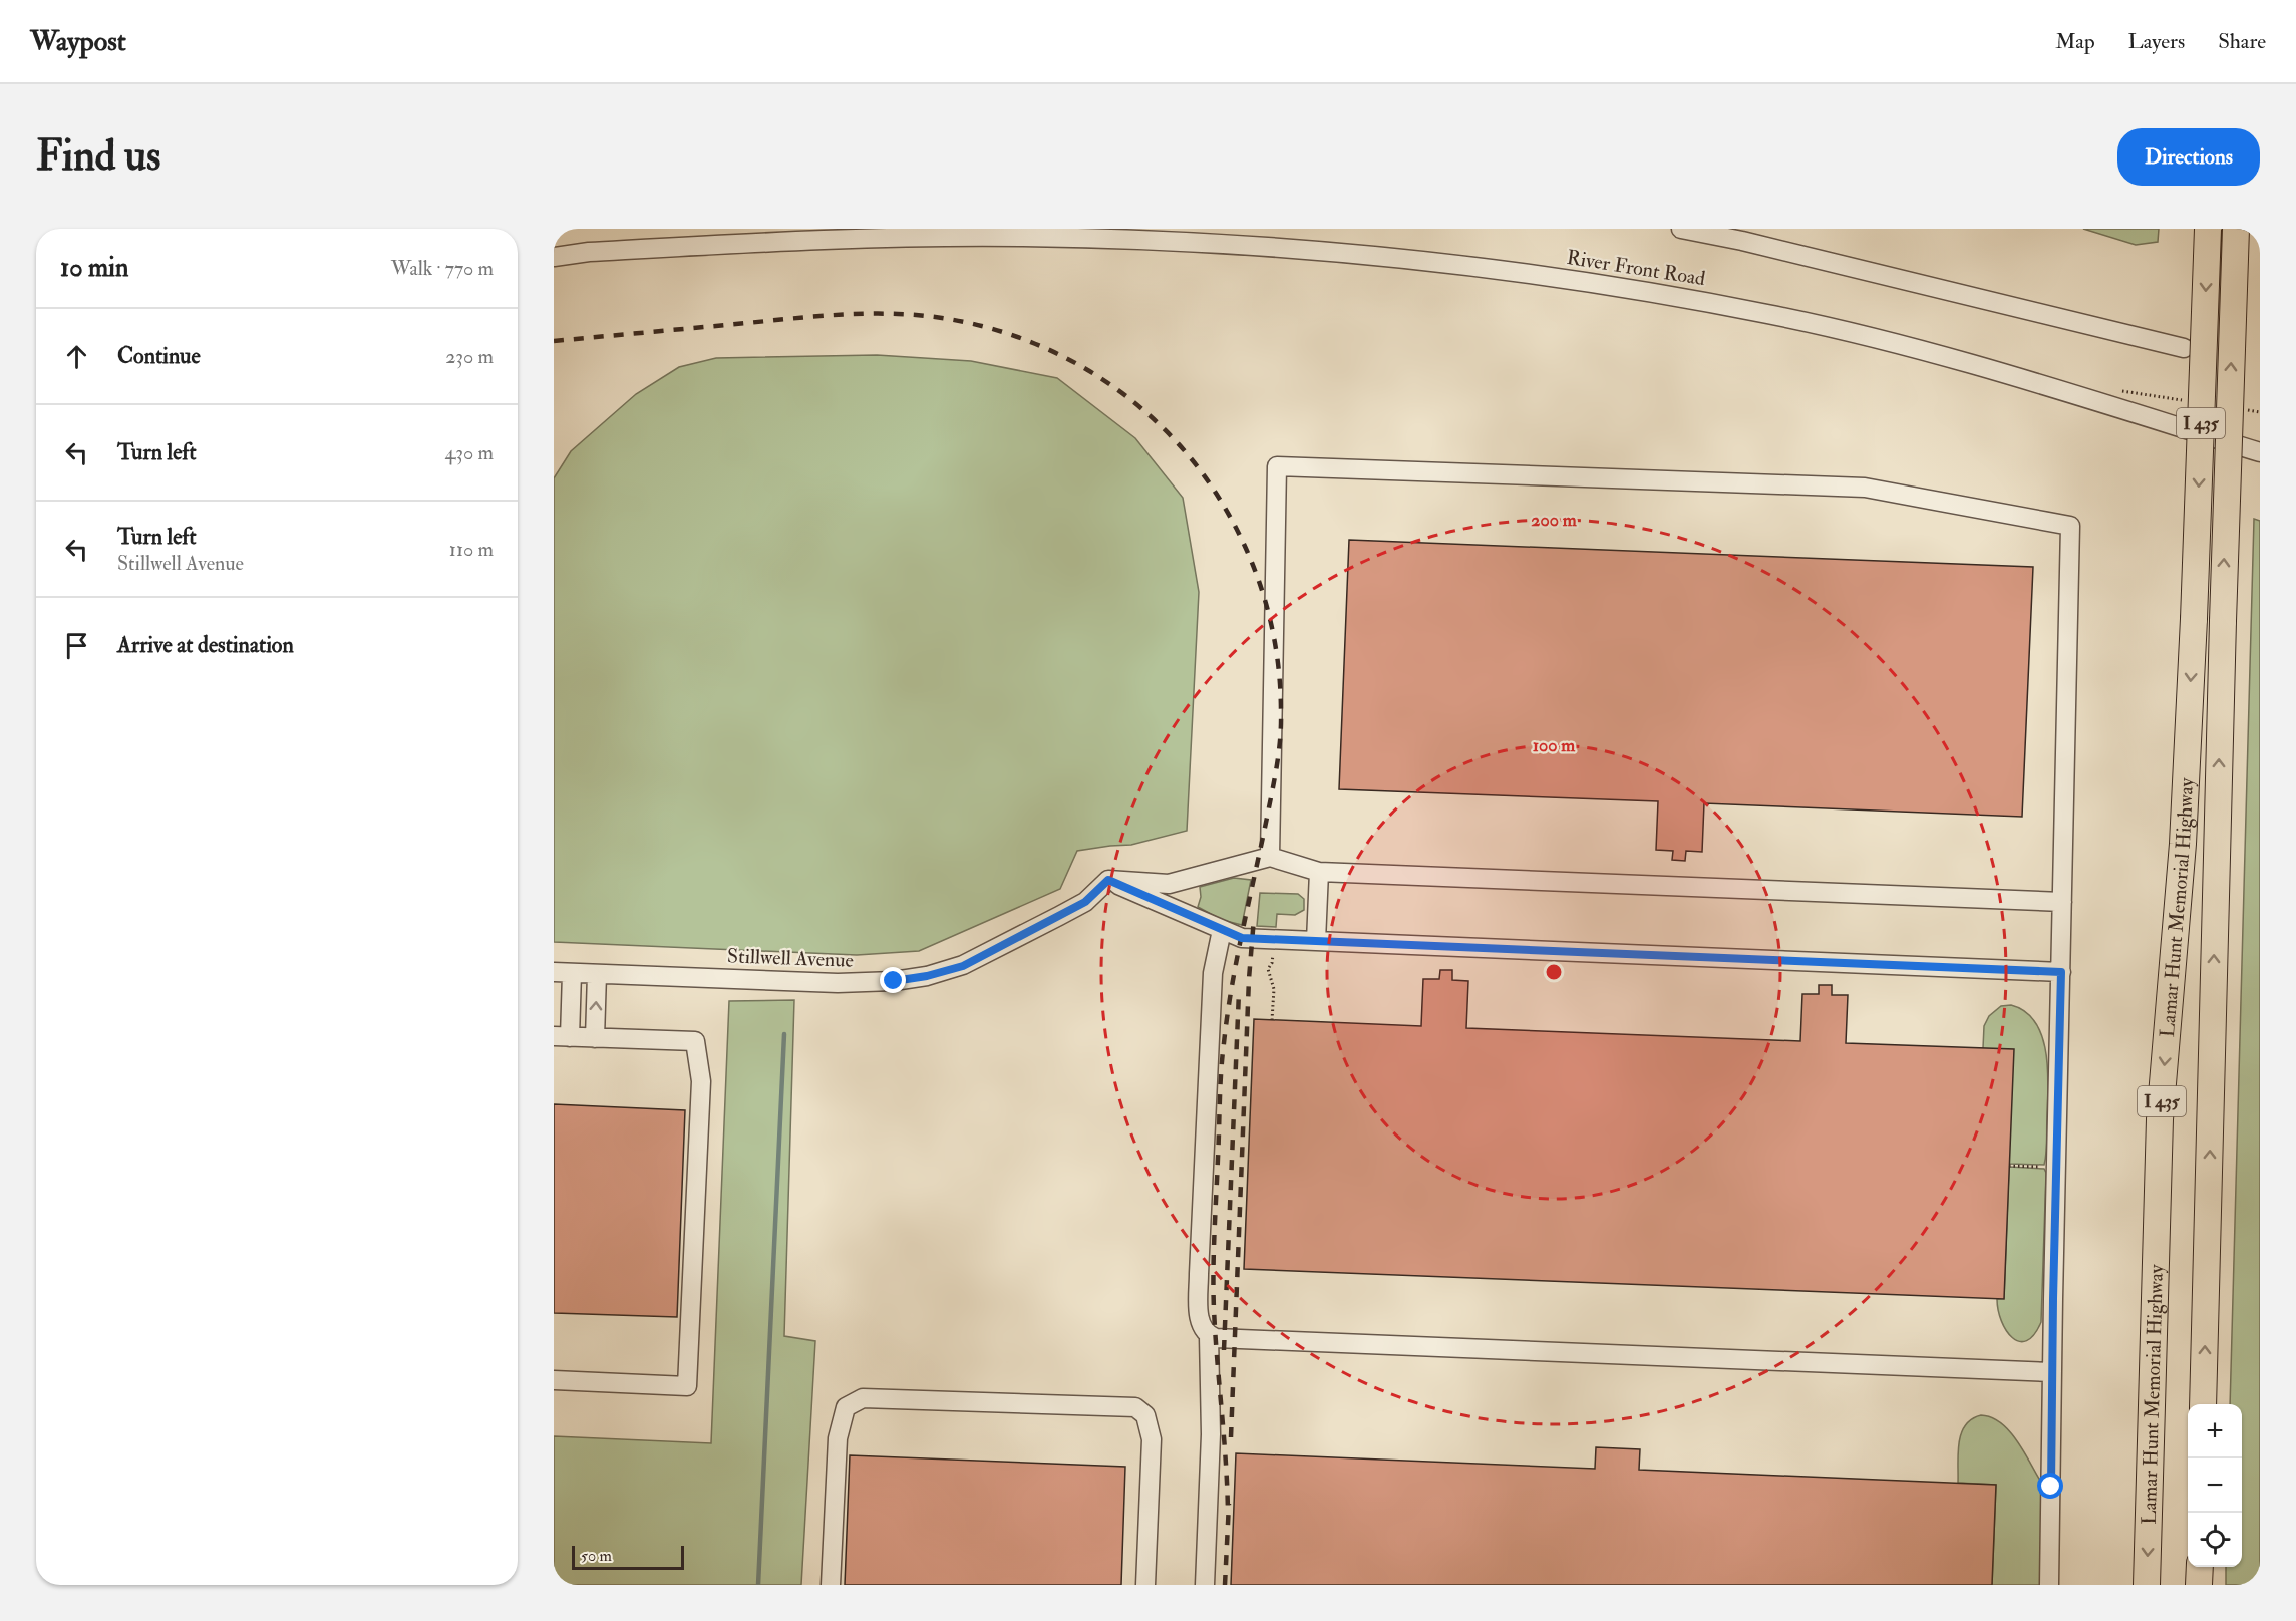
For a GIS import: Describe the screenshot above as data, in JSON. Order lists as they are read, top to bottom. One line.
{"streets":{"highway":["I 435","Lamar Hunt Memorial Highway"],"street":["River Front Road","Stillwell Avenue"]},"scale_bar":"50 m","page":{"header":"Waypost","nav":["Map","Layers","Share"],"buttons":"Directions","title":"Find us","heading":["10 min","Walk · 770 m"],"list":[["Continue","230 m"],["Turn left","430 m"],["Turn left","Stillwell Avenue","110 m"],"Arrive at destination"],"map_buttons":["+","−"],"scale":"50 m"},"rings":["200 m","100 m"]}
